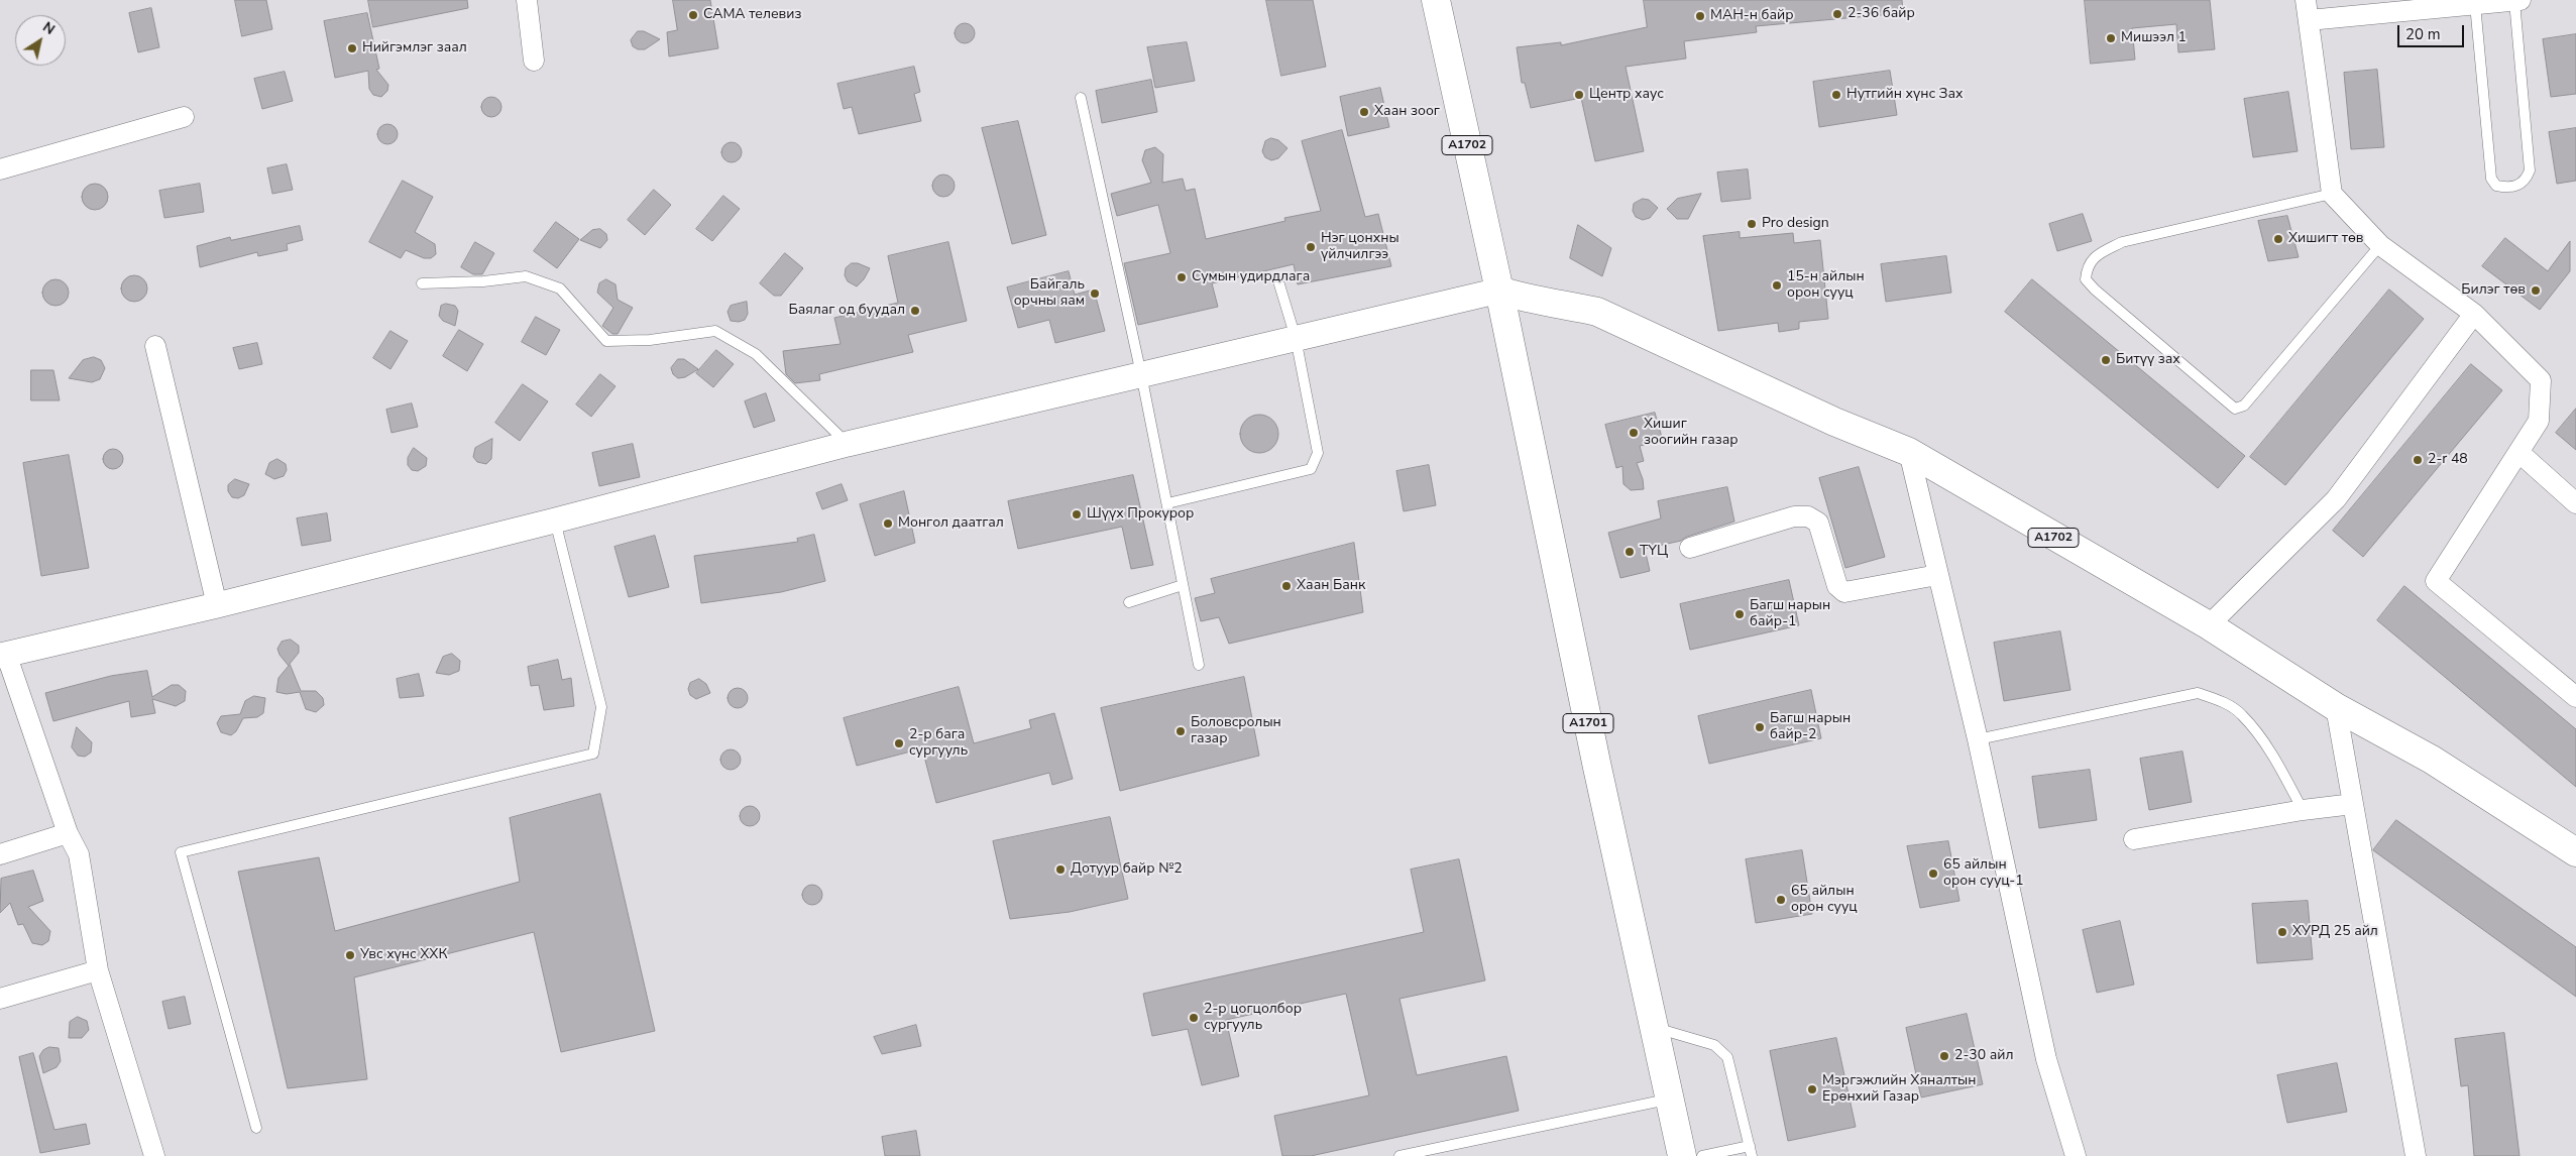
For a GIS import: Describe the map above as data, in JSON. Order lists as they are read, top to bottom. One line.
{"streets":{"main road":["A1702","A1701"]},"crossings":[["A1702","A1701"]],"places":["2-36 байр","САМА телевиз","МАН-н байр","Мишээл 1","Нийгэмлэг заал","Центр хаус","Нутгийн хүнс Зах","Хаан зоог","Pro design","Хишигт төв","Нэг цонхны үйлчилгээ","Сумын удирдлага","15-н айлын орон сууц","Билэг төв","Байгаль орчны яам","Баялаг од буудал","Битүү зах","Хишиг зоогийн газар","2-r 48","Шүүх Прокурор","Монгол даатгал","ТҮЦ","Хаан Банк","Багш нарын байр-1","Багш нарын байр-2","Боловсролын газар","2-р бага сургууль","Дотуур байр №2","65 айлын орон сууц-1","65 айлын орон сууц","ХУРД 25 айл","Увс хүнс ХХК","2-р цогцолбор сургууль","2-30 айл","Мэргэжлийн Хяналтын Ерөнхий Газар"],"scale_bar":"20 m","north":"top right"}
